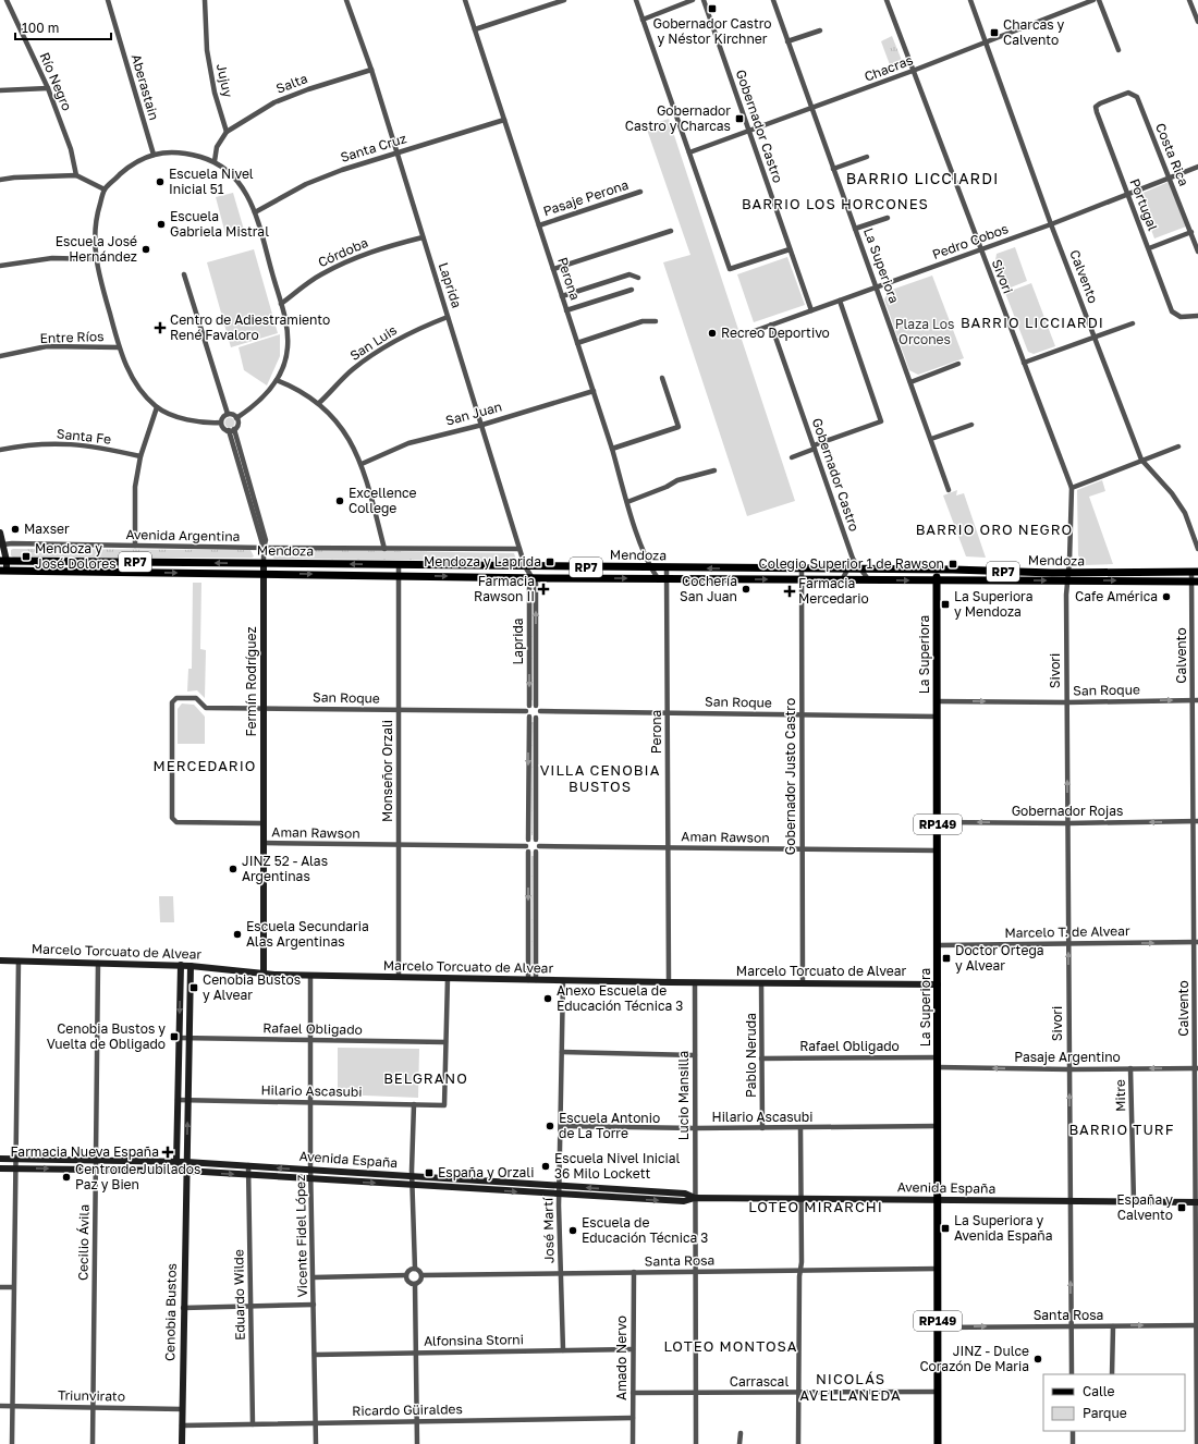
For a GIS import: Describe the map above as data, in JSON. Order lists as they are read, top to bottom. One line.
{"streets":{"main road":["La Superiora","Mendoza","RP7","RP149"],"street":["Chacras","Jujuy","Río Negro","Salta","Aberastain","Gobernador Castro","Santa Cruz","Costa Rica","Pasaje Perona","Portugal","Pedro Cobos","Córdoba","Sivori","Calvento","Perona","Laprida","Entre Ríos","San Luis","San Juan","Santa Fe","Avenida Argentina","Fermín Rodríguez","San Roque","Monseñor Orzali","Gobernador Justo Castro","Gobernador Rojas","Aman Rawson","Marcelo T. de Alvear","Marcelo Torcuato de Alvear","Rafael Obligado","Pablo Neruda","Pasaje Argentino","Hilario Ascasubi","Lucio Mansilla","Mitre","Avenida España","José Martí","Vicente Fidel López","Cecilio Ávila","Santa Rosa","Eduardo Wilde","Cenobia Bustos","Alfonsina Storni","Amado Nervo","Carrascal","Triunvirato","Ricardo Güiraldes"]},"crossings":[["Chacras","Gobernador Castro"],["Chacras","La Superiora"],["Chacras","Sivori"],["Chacras","Calvento"],["Jujuy","Salta"],["Salta","Laprida"],["Gobernador Castro","Pedro Cobos"],["Gobernador Castro","Mendoza"],["Santa Cruz","Perona"],["Santa Cruz","Laprida"],["Costa Rica","Portugal"],["Costa Rica","Pedro Cobos"],["Pasaje Perona","Perona"],["Portugal","Pedro Cobos"],["Pedro Cobos","La Superiora"],["Pedro Cobos","Sivori"],["Pedro Cobos","Calvento"],["Córdoba","Laprida"],["La Superiora","Mendoza"],["La Superiora","San Roque"],["La Superiora","Gobernador Rojas"],["La Superiora","Aman Rawson"],["La Superiora","Marcelo T. de Alvear"],["La Superiora","Marcelo Torcuato de Alvear"],["La Superiora","Rafael Obligado"],["La Superiora","Pasaje Argentino"],["La Superiora","Hilario Ascasubi"],["La Superiora","Avenida España"],["La Superiora","Santa Rosa"],["La Superiora","Carrascal"],["Sivori","Mendoza"],["Sivori","San Roque"],["Sivori","Gobernador Rojas"],["Sivori","Marcelo T. de Alvear"],["Sivori","Pasaje Argentino"],["Sivori","Avenida España"],["Sivori","Santa Rosa"],["Calvento","Mendoza"],["Calvento","San Roque"],["Calvento","Gobernador Rojas"],["Calvento","Marcelo T. de Alvear"],["Calvento","Pasaje Argentino"],["Calvento","Avenida España"],["Calvento","Santa Rosa"],["Perona","San Juan"],["Perona","Mendoza"],["Perona","San Roque"],["Perona","Aman Rawson"],["Perona","Marcelo Torcuato de Alvear"],["Laprida","San Luis"],["Laprida","San Juan"],["Laprida","Avenida Argentina"],["Laprida","Mendoza"],["Laprida","San Roque"],["Avenida Argentina","Fermín Rodríguez"],["Mendoza","Fermín Rodríguez"],["Mendoza","Monseñor Orzali"],["Mendoza","Gobernador Justo Castro"],["Fermín Rodríguez","San Roque"],["Fermín Rodríguez","Aman Rawson"],["Fermín Rodríguez","Marcelo Torcuato de Alvear"],["San Roque","Monseñor Orzali"],["San Roque","Gobernador Justo Castro"],["San Roque","Aman Rawson"],["Monseñor Orzali","Aman Rawson"],["Monseñor Orzali","Marcelo Torcuato de Alvear"],["Gobernador Justo Castro","Aman Rawson"],["Gobernador Justo Castro","Marcelo Torcuato de Alvear"],["Marcelo Torcuato de Alvear","Pablo Neruda"],["Marcelo Torcuato de Alvear","Lucio Mansilla"],["Marcelo Torcuato de Alvear","José Martí"],["Marcelo Torcuato de Alvear","Vicente Fidel López"],["Marcelo Torcuato de Alvear","Cecilio Ávila"],["Marcelo Torcuato de Alvear","Cenobia Bustos"],["Rafael Obligado","Pablo Neruda"],["Rafael Obligado","Hilario Ascasubi"],["Rafael Obligado","Vicente Fidel López"],["Rafael Obligado","Cenobia Bustos"],["Pablo Neruda","Hilario Ascasubi"],["Pasaje Argentino","Mitre"],["Hilario Ascasubi","Lucio Mansilla"],["Hilario Ascasubi","José Martí"],["Hilario Ascasubi","Vicente Fidel López"],["Hilario Ascasubi","Cenobia Bustos"],["Lucio Mansilla","Avenida España"],["Lucio Mansilla","Santa Rosa"],["Lucio Mansilla","Carrascal"],["Mitre","Avenida España"],["Avenida España","José Martí"],["Avenida España","Vicente Fidel López"],["Avenida España","Cecilio Ávila"],["Avenida España","Eduardo Wilde"],["Avenida España","Cenobia Bustos"],["José Martí","Santa Rosa"],["José Martí","Alfonsina Storni"],["Vicente Fidel López","Alfonsina Storni"],["Vicente Fidel López","Ricardo Güiraldes"],["Cecilio Ávila","Triunvirato"],["Santa Rosa","Amado Nervo"],["Eduardo Wilde","Ricardo Güiraldes"],["Cenobia Bustos","Triunvirato"],["Cenobia Bustos","Ricardo Güiraldes"],["Alfonsina Storni","Amado Nervo"],["Amado Nervo","Carrascal"],["Amado Nervo","Ricardo Güiraldes"]],"one_way":["Sivori","Gobernador Rojas","Marcelo T. de Alvear","Pasaje Argentino"],"districts":["BARRIO LICCIARDI","BARRIO LOS HORCONES","BARRIO LICCIARDI","BARRIO ORO NEGRO","MERCEDARIO","VILLA CENOBIA BUSTOS","BELGRANO","BARRIO TURF","LOTEO MIRARCHI","LOTEO MONTOSA","NICOLÁS AVELLANEDA"],"parks":["Plaza Los Orcones"],"places":{"transit":["Gobernador Castro y Néstor Kirchner","Charcas y Calvento","Gobernador Castro y Charcas","Mendoza y José Dolores","Mendoza y Laprida","Colegio Superior 1 de Rawson","La Superiora y Mendoza","Doctor Ortega y Alvear","Cenobia Bustos y Alvear","Cenobia Bustos y Vuelta de Obligado","España y Orzali","España y Calvento","La Superiora y Avenida España"],"other":["Escuela Nivel Inicial 51","Escuela Gabriela Mistral","Escuela José Hernández","Recreo Deportivo","Excellence College","Maxser","Cochería San Juan","Cafe América","JINZ 52 - Alas Argentinas","Escuela Secundaria Alas Argentinas","Anexo Escuela de Educación Técnica 3","Escuela Antonio de La Torre","Escuela Nivel Inicial 36 Milo Lockett","Centro de Jubilados Paz y Bien","Escuela de Educación Técnica 3","JINZ - Dulce Corazón De Maria"],"health":["Centro de Adiestramiento René Favaloro","Farmacia Rawson II","Farmacia Mercedario","Farmacia Nueva España"]},"legend":["Calle","Parque"],"scale_bar":"100 m"}
